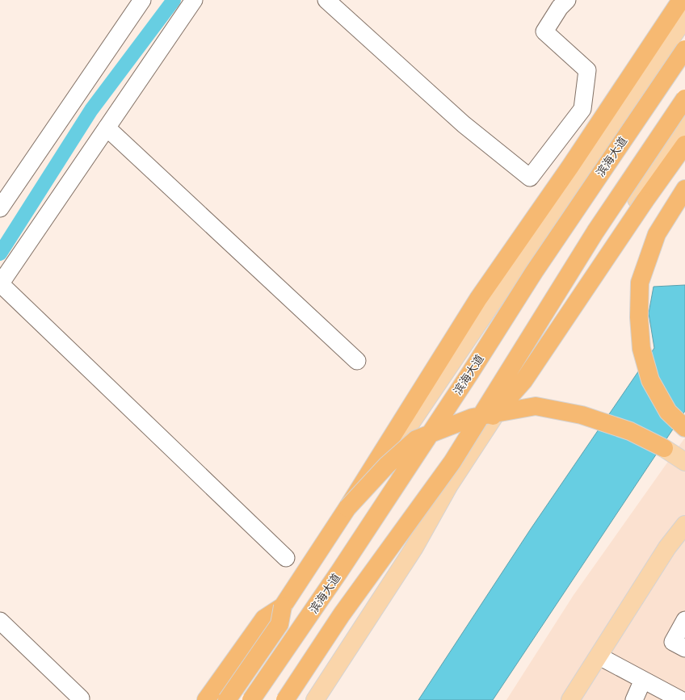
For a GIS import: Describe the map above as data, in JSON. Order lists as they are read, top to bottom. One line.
{"streets":{"highway":["滨海大道"]}}
